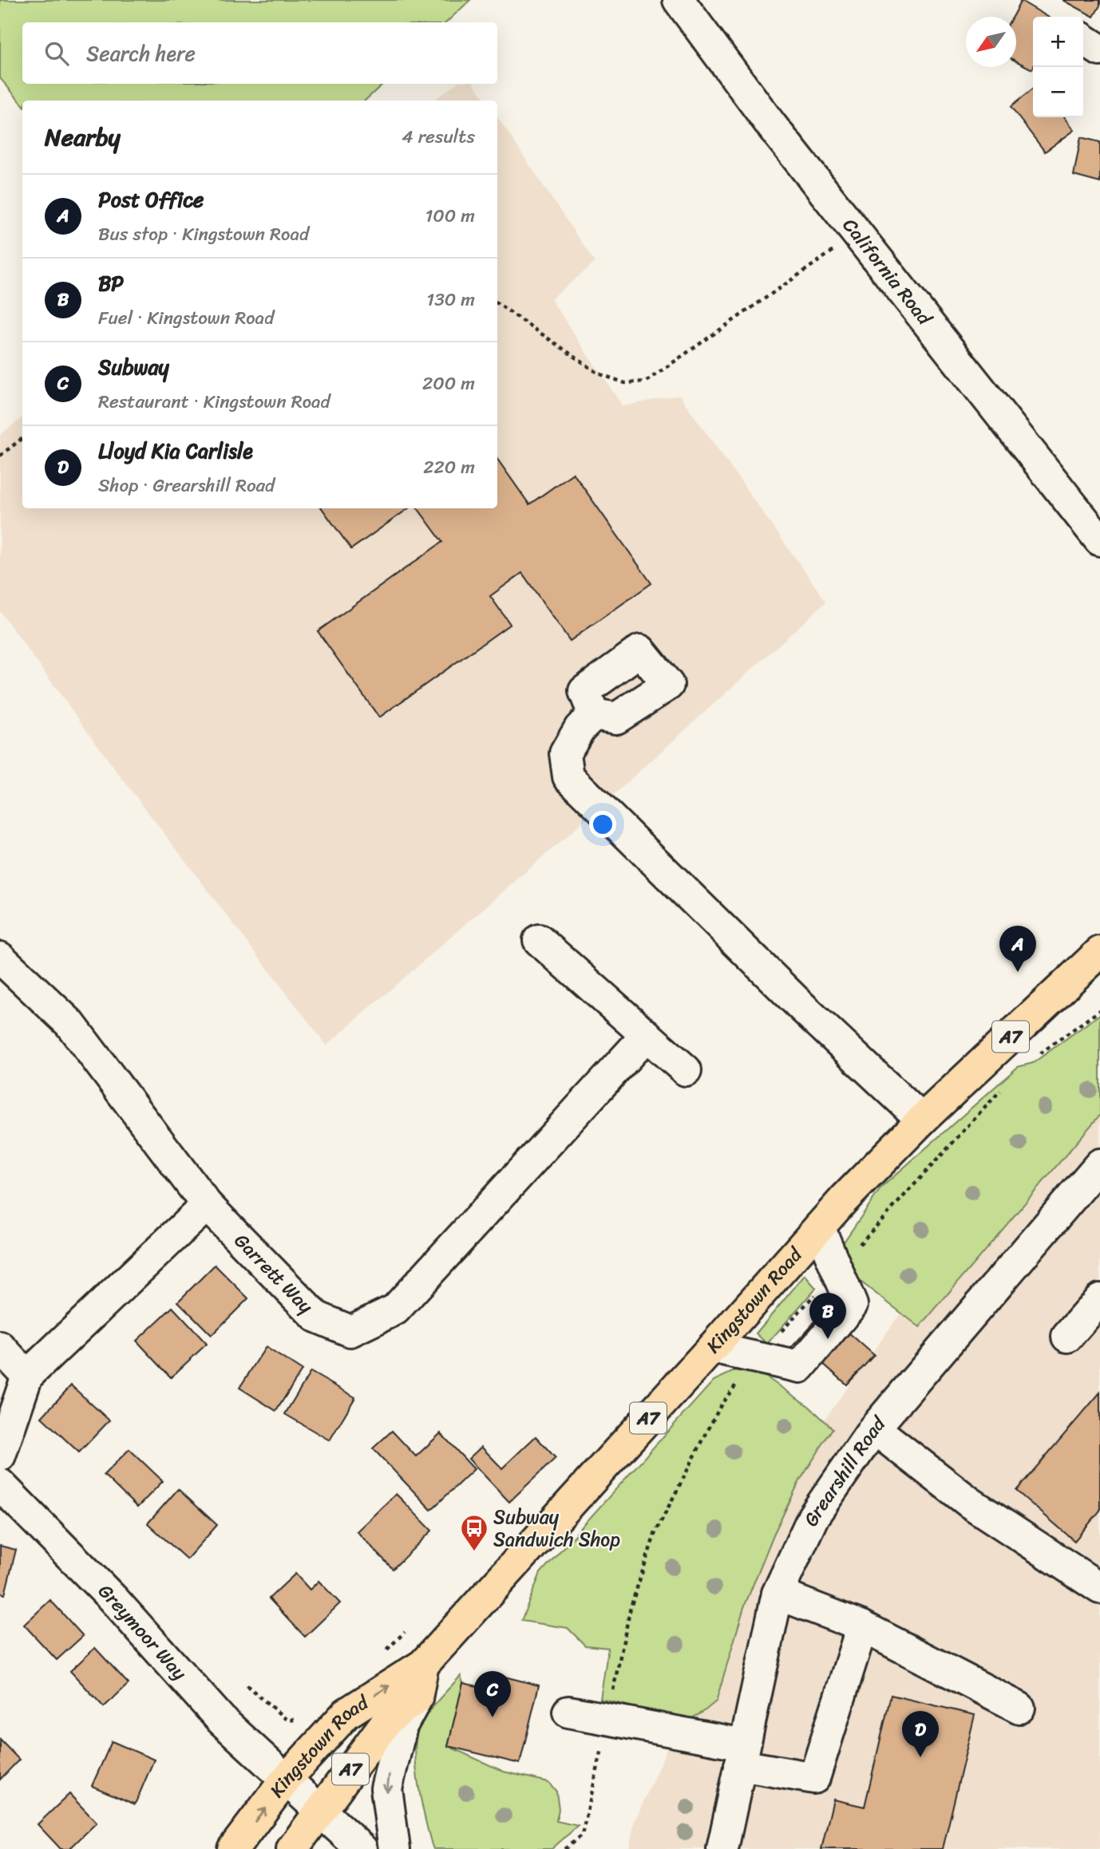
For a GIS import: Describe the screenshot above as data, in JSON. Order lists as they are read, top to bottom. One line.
{"streets":{"main road":["A7","Kingstown Road"],"street":["California Road","Garrett Way","Grearshill Road","Greymoor Way"]},"crossings":[["Kingstown Road","Greymoor Way"]],"places":{"bus stop":["Subway Sandwich Shop"]},"north":"bottom left","page":{"map_buttons":["+","−"],"search":"Search here","heading":["Nearby","4 results"],"list":[{"mark":"A","name":"Post Office","note":"Bus stop · Kingstown Road","value":"100 m"},{"mark":"B","name":"BP","note":"Fuel · Kingstown Road","value":"130 m"},{"mark":"C","name":"Subway","note":"Restaurant · Kingstown Road","value":"200 m"},{"mark":"D","name":"Lloyd Kia Carlisle","note":"Shop · Grearshill Road","value":"220 m"}],"pins":["A","B","C","D"]}}
